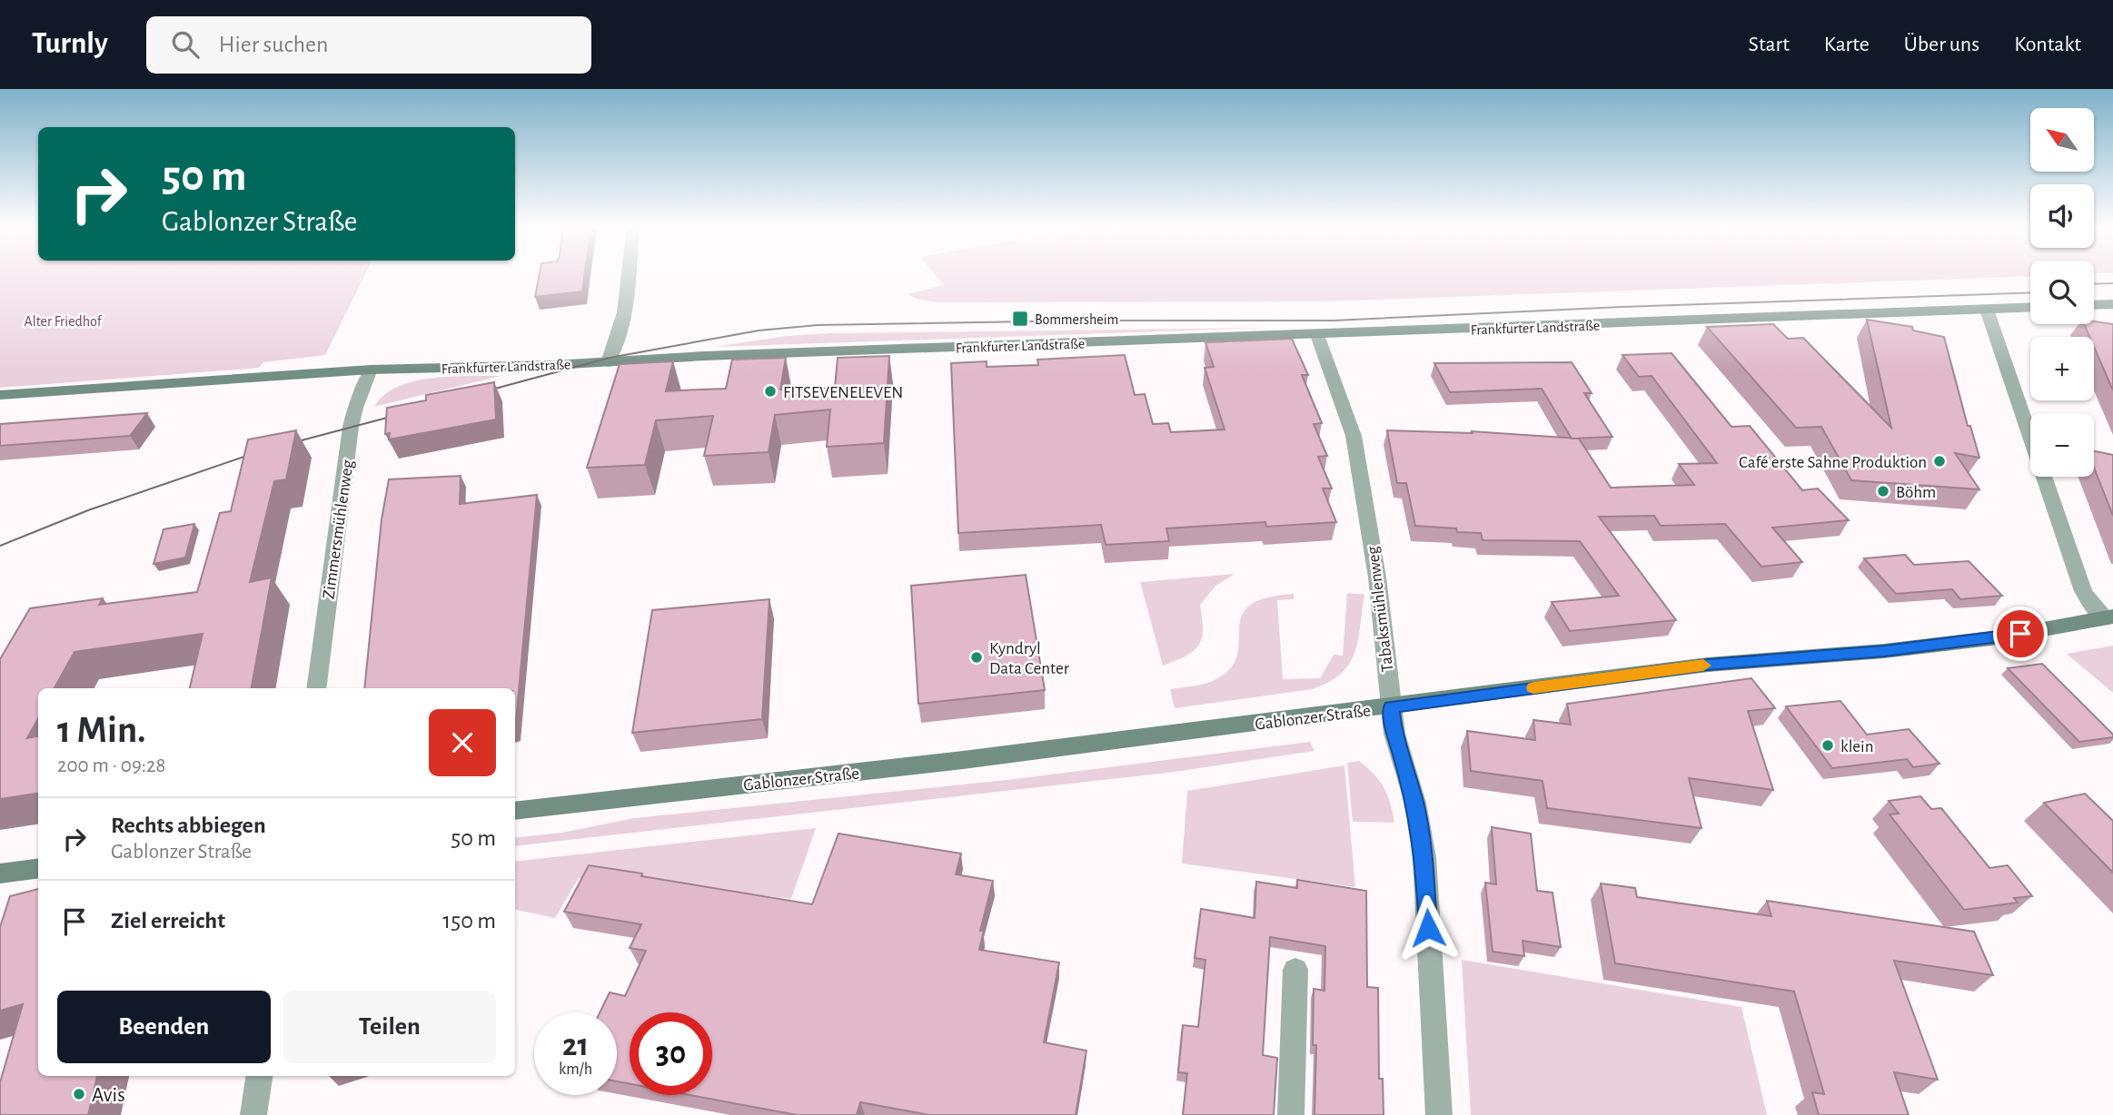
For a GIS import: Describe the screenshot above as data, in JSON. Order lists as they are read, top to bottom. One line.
{"streets":{"main road":["Frankfurter Landstraße","Gablonzer Straße"],"street":["Zimmersmühlenweg","Tabaksmühlenweg"]},"crossings":[["Frankfurter Landstraße","Zimmersmühlenweg"],["Frankfurter Landstraße","Tabaksmühlenweg"],["Tabaksmühlenweg","Gablonzer Straße"]],"parks":["Alter Friedhof"],"places":{"transit":["Bommersheim"],"other":["FITSEVENELEVEN","Café erste Sahne Produktion","Böhm","Kyndryl Data Center","klein","Avis"]},"north":"top left","page":{"header":"Turnly","search":"Hier suchen","nav":["Start","Karte","Über uns","Kontakt"],"map_buttons":["+","−"],"turn":["50 m","Gablonzer Straße"],"heading":["1 Min.","200 m · 09:28"],"list":[{"name":"Rechts abbiegen","note":"Gablonzer Straße","value":"50 m"},{"name":"Ziel erreicht","value":"150 m"}],"buttons":["Beenden","Teilen"],"speed":"21 km/h","limit":"30"}}
